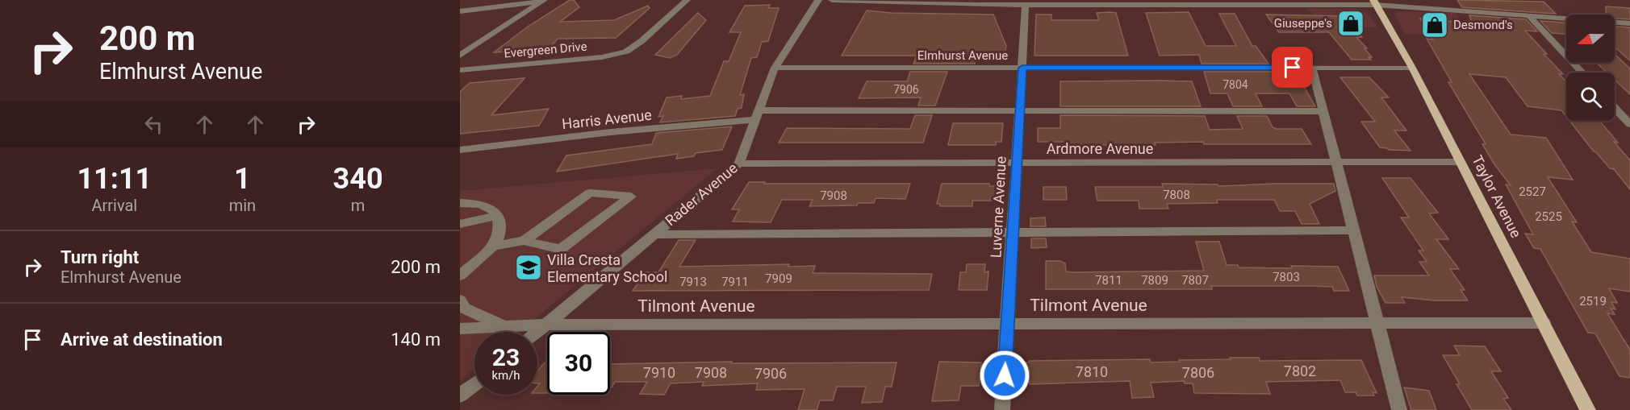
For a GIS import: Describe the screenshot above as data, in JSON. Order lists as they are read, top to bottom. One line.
{"streets":{"main road":["Taylor Avenue"],"street":["Evergreen Drive","Elmhurst Avenue","Harris Avenue","Ardmore Avenue","Rader Avenue","Luverne Avenue","Tilmont Avenue"]},"crossings":[["Elmhurst Avenue","Rader Avenue"],["Elmhurst Avenue","Taylor Avenue"],["Elmhurst Avenue","Luverne Avenue"],["Harris Avenue","Rader Avenue"],["Harris Avenue","Luverne Avenue"],["Ardmore Avenue","Rader Avenue"],["Ardmore Avenue","Taylor Avenue"],["Ardmore Avenue","Luverne Avenue"],["Rader Avenue","Tilmont Avenue"],["Taylor Avenue","Tilmont Avenue"],["Luverne Avenue","Tilmont Avenue"]],"places":{"shop":["Giuseppe's","Desmond's"],"school or university":["Villa Cresta Elementary School"]},"house_numbers":["7804","7906","2527","7808","7908","2525","7803","7909","7811","7809","7807","7913","7911","2519","7802","7810","7910","7908","7806","7906"],"north":"left","page":{"turn":["200 m","Elmhurst Avenue"],"eta":["11:11","Arrival","1","min","340","m"],"list":[{"name":"Turn right","note":"Elmhurst Avenue","value":"200 m"},{"name":"Arrive at destination","value":"140 m"}],"speed":"23 km/h","limit":"30"}}
